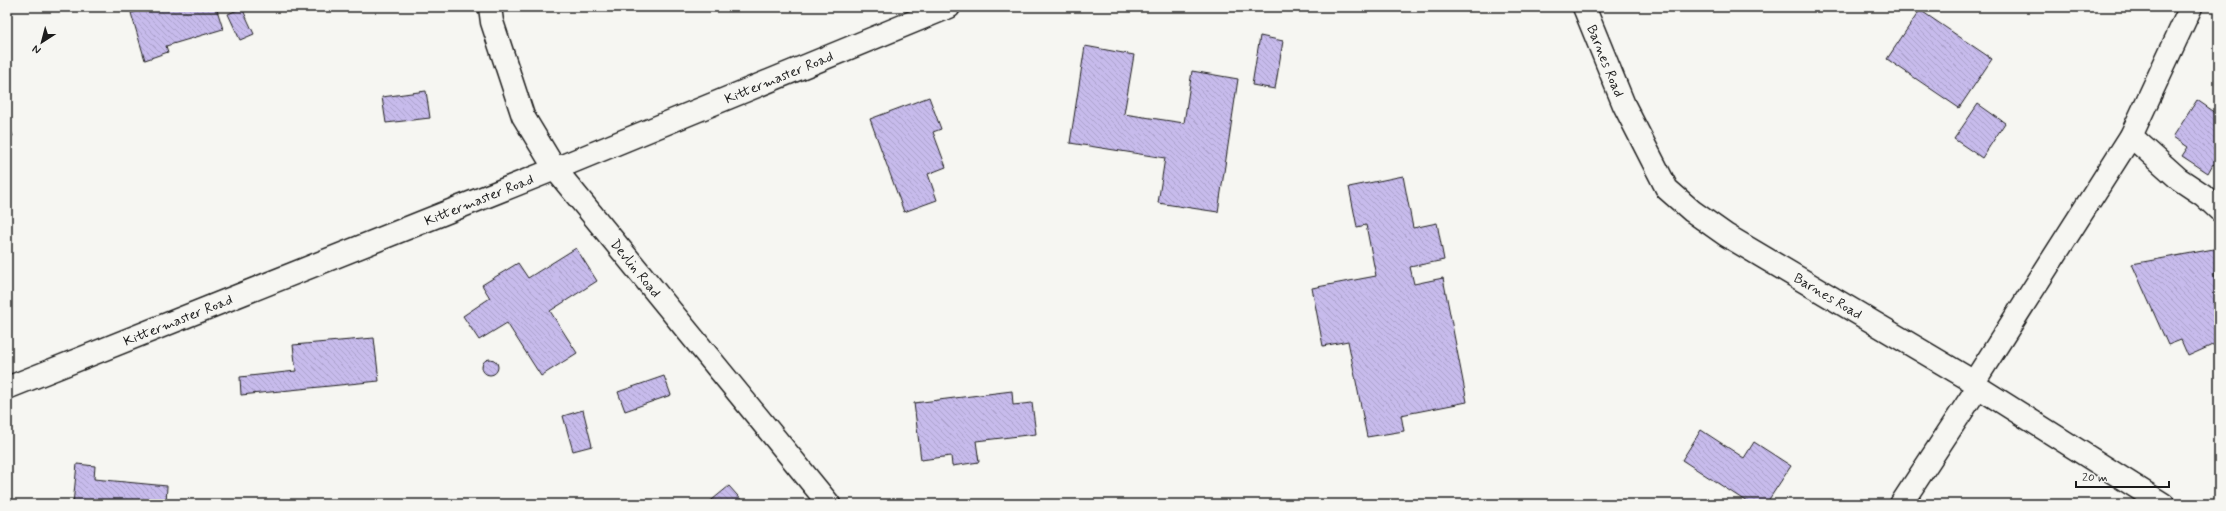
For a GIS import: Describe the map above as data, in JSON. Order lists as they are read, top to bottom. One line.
{"streets":{"street":["Barnes Road","Kittermaster Road","Devlin Road"]},"crossings":[["Kittermaster Road","Devlin Road"]],"scale_bar":"20 m","north":"bottom left"}
